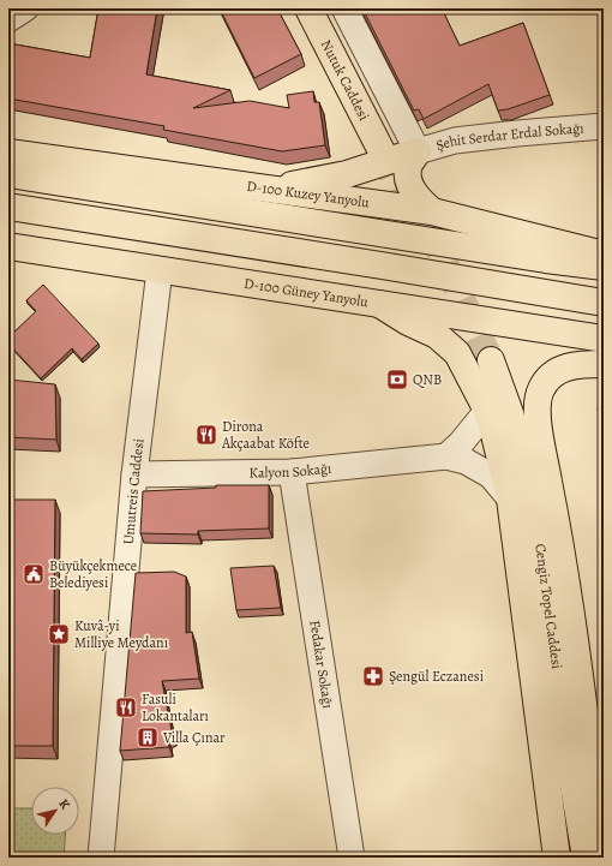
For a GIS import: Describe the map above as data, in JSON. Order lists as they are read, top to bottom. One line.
{"streets":{"main road":["Nutuk Caddesi","D-100 Kuzey Yanyolu","D-100 Güney Yanyolu","Cengiz Topel Caddesi"],"street":["Şehit Serdar Erdal Sokağı","Kalyon Sokağı","Umutreis Caddesi","Fedakar Sokağı"]},"crossings":[["D-100 Güney Yanyolu","Umutreis Caddesi"],["Kalyon Sokağı","Umutreis Caddesi"],["Kalyon Sokağı","Fedakar Sokağı"]],"places":{"bank":["QNB"],"restaurant":["Dirona Akçaabat Köfte","Fasuli Lokantaları"],"public building":["Büyükçekmece Belediyesi"],"place":["Kuvâ-yi Milliye Meydanı"],"pharmacy":["Şengül Eczanesi"],"building":["Villa Çınar"]},"north":"top right"}
